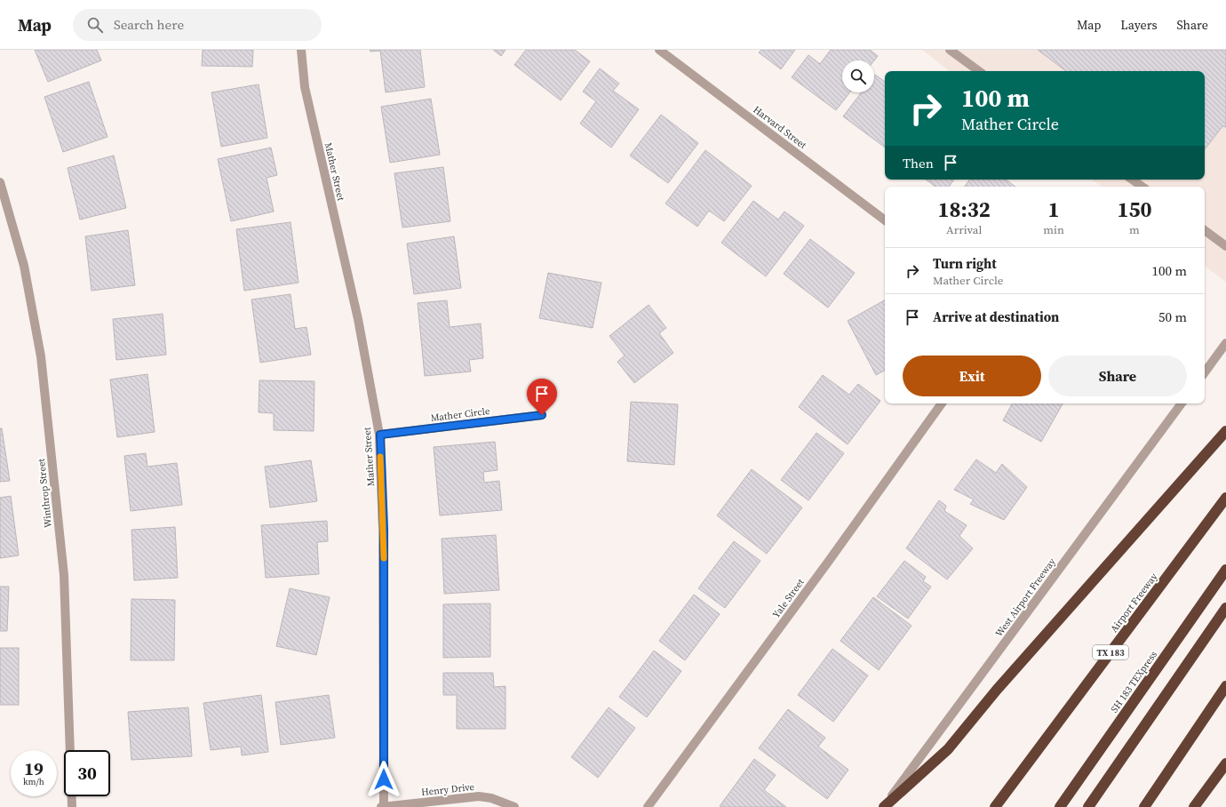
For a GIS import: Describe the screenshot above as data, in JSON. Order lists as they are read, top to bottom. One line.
{"streets":{"highway":["Airport Freeway","TX 183","SH 183 TEXpress"],"street":["Harvard Street","Mather Street","Mather Circle","Winthrop Street","West Airport Freeway","Yale Street","Henry Drive"]},"crossings":[["Mather Street","Mather Circle"],["Mather Street","Henry Drive"]],"page":{"header":"Map","search":"Search here","nav":["Map","Layers","Share"],"turn":["100 m","Mather Circle"],"then":"Then","eta":["18:32","Arrival","1","min","150","m"],"list":[{"name":"Turn right","note":"Mather Circle","value":"100 m"},{"name":"Arrive at destination","value":"50 m"}],"buttons":["Exit","Share"],"speed":"19 km/h","limit":"30"}}
